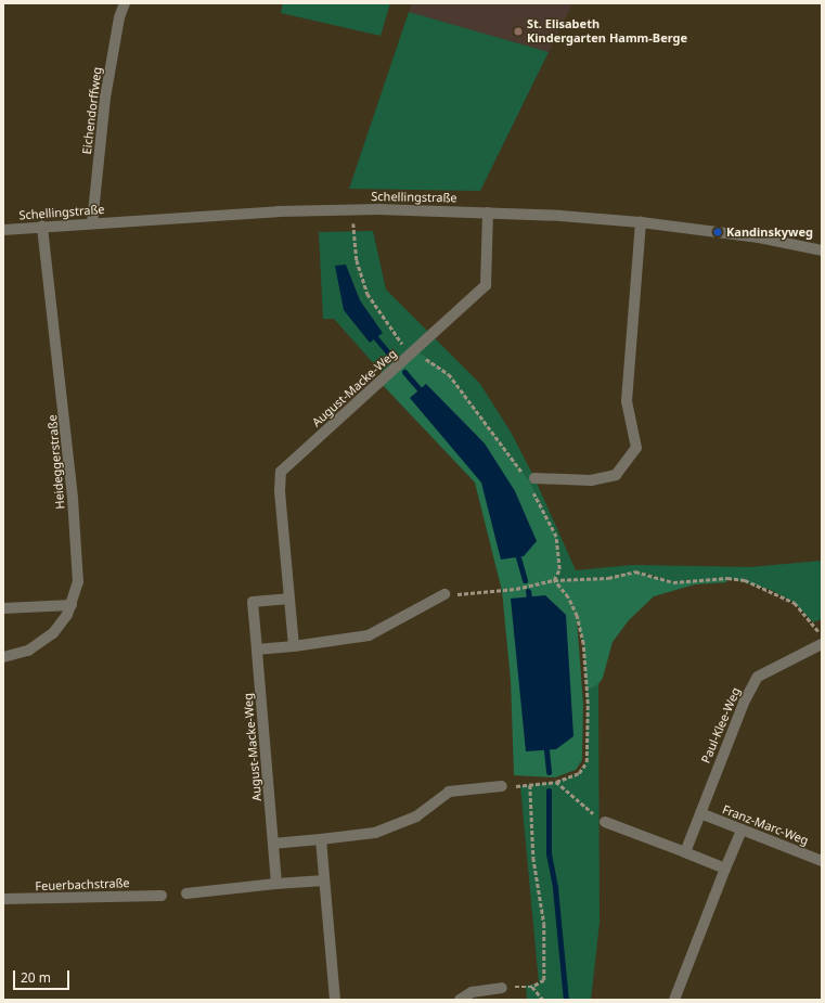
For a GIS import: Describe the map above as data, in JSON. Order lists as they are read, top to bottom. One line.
{"streets":{"street":["Eichendorffweg","Schellingstraße","August-Macke-Weg","Heideggerstraße","Paul-Klee-Weg","Franz-Marc-Weg","Feuerbachstraße"]},"crossings":[["Eichendorffweg","Schellingstraße"],["Schellingstraße","August-Macke-Weg"],["Schellingstraße","Heideggerstraße"],["Paul-Klee-Weg","Franz-Marc-Weg"]],"places":["St. Elisabeth Kindergarten Hamm-Berge","Kandinskyweg"],"scale_bar":"20 m"}
